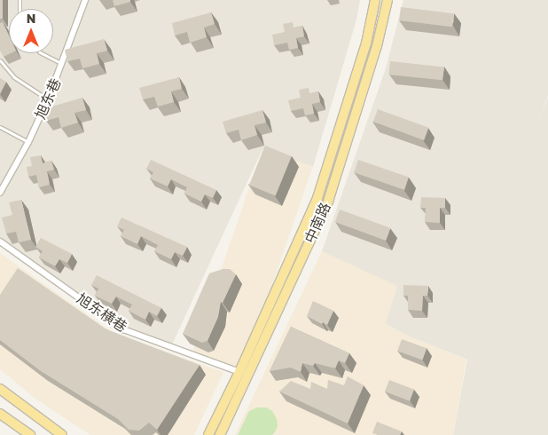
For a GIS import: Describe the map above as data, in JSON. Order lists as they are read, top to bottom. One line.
{"streets":{"main road":["中南路"],"street":["旭东巷","旭东横巷"]},"crossings":[["中南路","旭东横巷"]],"north":"top"}
